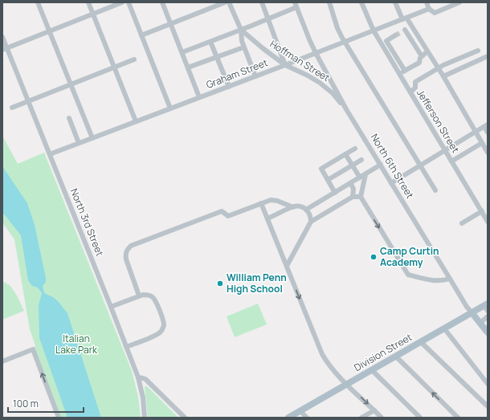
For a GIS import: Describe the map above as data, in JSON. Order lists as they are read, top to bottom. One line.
{"streets":{"main road":["North 6th Street","Division Street"],"street":["Hoffman Street","Graham Street","Jefferson Street","North 3rd Street"]},"crossings":[["Hoffman Street","Graham Street"],["Hoffman Street","North 6th Street"],["Graham Street","Jefferson Street"],["Graham Street","North 6th Street"],["Graham Street","North 3rd Street"],["North 6th Street","Division Street"]],"parks":["Italian Lake Park"],"places":["Camp Curtin Academy","William Penn High School"],"scale_bar":"100 m"}
